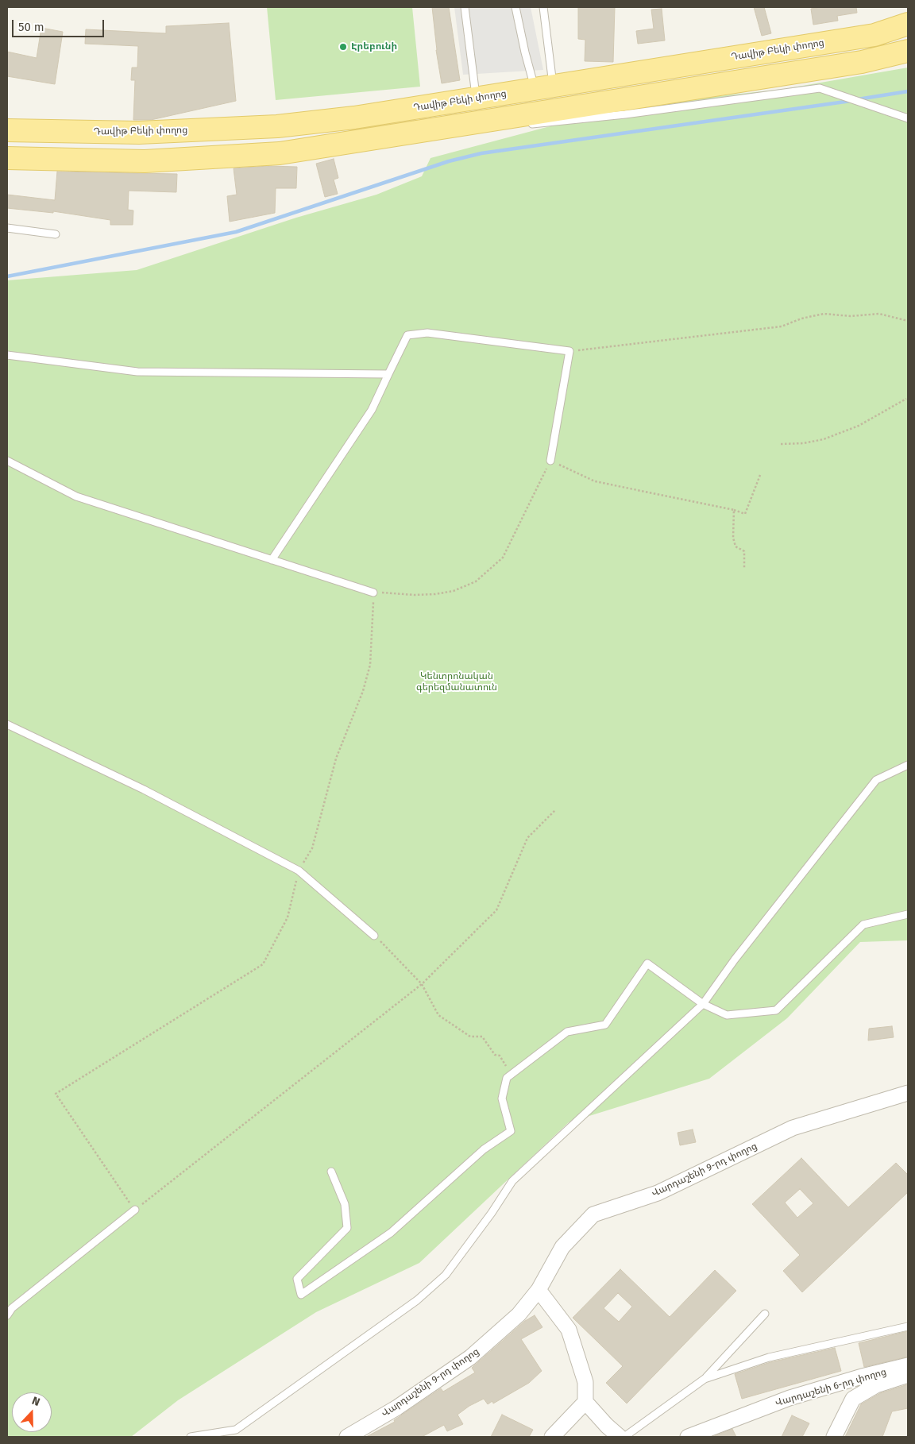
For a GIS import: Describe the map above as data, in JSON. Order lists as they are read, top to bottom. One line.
{"streets":{"main road":["Դավիթ Բեկի փողոց"],"street":["Վարդաշենի 9-րդ փողոց","Վարդաշենի 6-րդ փողոց"]},"parks":["Կենտրոնական գերեզմանատուն"],"places":["Էրեբունի"],"scale_bar":"50 m","north":"top"}
